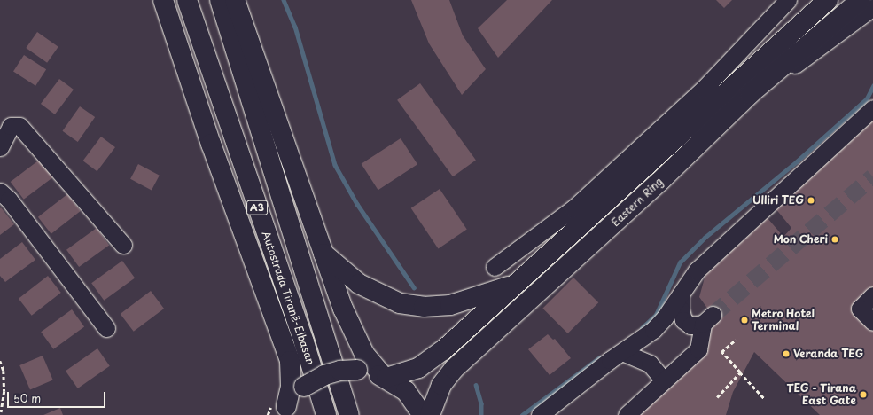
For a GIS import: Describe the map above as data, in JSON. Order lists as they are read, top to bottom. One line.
{"streets":{"highway":["Eastern Ring","A3","Autostrada Tiranë-Elbasan"]},"places":["Ulliri TEG","Mon Cheri","Metro Hotel Terminal","Veranda TEG","TEG - Tirana East Gate"],"scale_bar":"50 m"}
